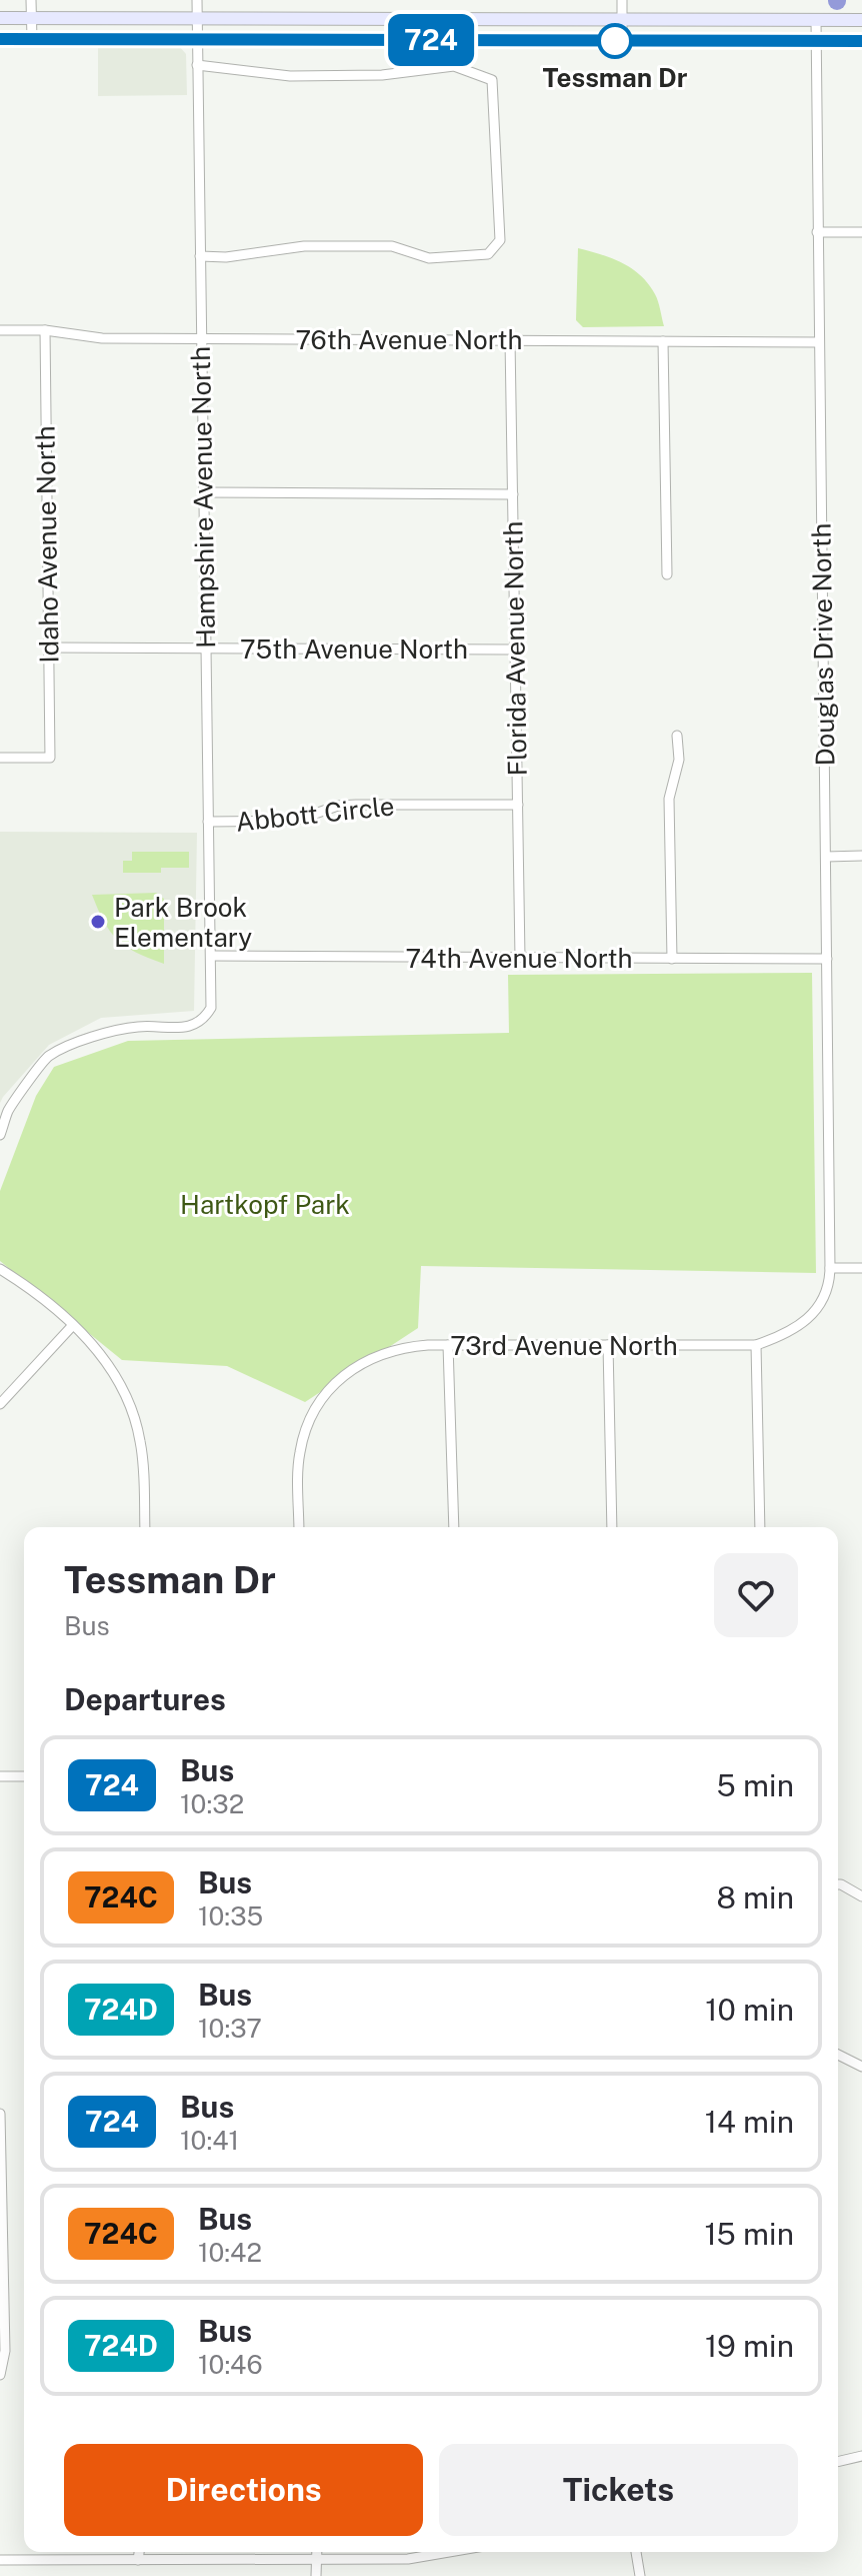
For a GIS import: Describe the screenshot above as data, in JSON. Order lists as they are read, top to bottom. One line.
{"streets":{"street":["76th Avenue North","Hampshire Avenue North","Idaho Avenue North","Douglas Drive North","75th Avenue North","Florida Avenue North","Abbott Circle","74th Avenue North","73rd Avenue North"]},"crossings":[["76th Avenue North","Hampshire Avenue North"],["76th Avenue North","Idaho Avenue North"],["76th Avenue North","Douglas Drive North"],["76th Avenue North","Florida Avenue North"],["Hampshire Avenue North","75th Avenue North"],["Hampshire Avenue North","Abbott Circle"],["Hampshire Avenue North","74th Avenue North"],["Idaho Avenue North","75th Avenue North"],["Douglas Drive North","74th Avenue North"],["Douglas Drive North","73rd Avenue North"],["75th Avenue North","Florida Avenue North"],["Florida Avenue North","Abbott Circle"],["Florida Avenue North","74th Avenue North"]],"parks":["Hartkopf Park"],"places":["Tessman Dr","Park Brook Elementary"],"lines":["bus line 724"],"page":{"on_map":"724","heading":[["Tessman Dr","Bus"],"Departures"],"list":[{"mark":"724","name":"Bus","note":"10:32","value":"5 min"},{"mark":"724C","name":"Bus","note":"10:35","value":"8 min"},{"mark":"724D","name":"Bus","note":"10:37","value":"10 min"},{"mark":"724","name":"Bus","note":"10:41","value":"14 min"},{"mark":"724C","name":"Bus","note":"10:42","value":"15 min"},{"mark":"724D","name":"Bus","note":"10:46","value":"19 min"}],"buttons":["Directions","Tickets"]}}
